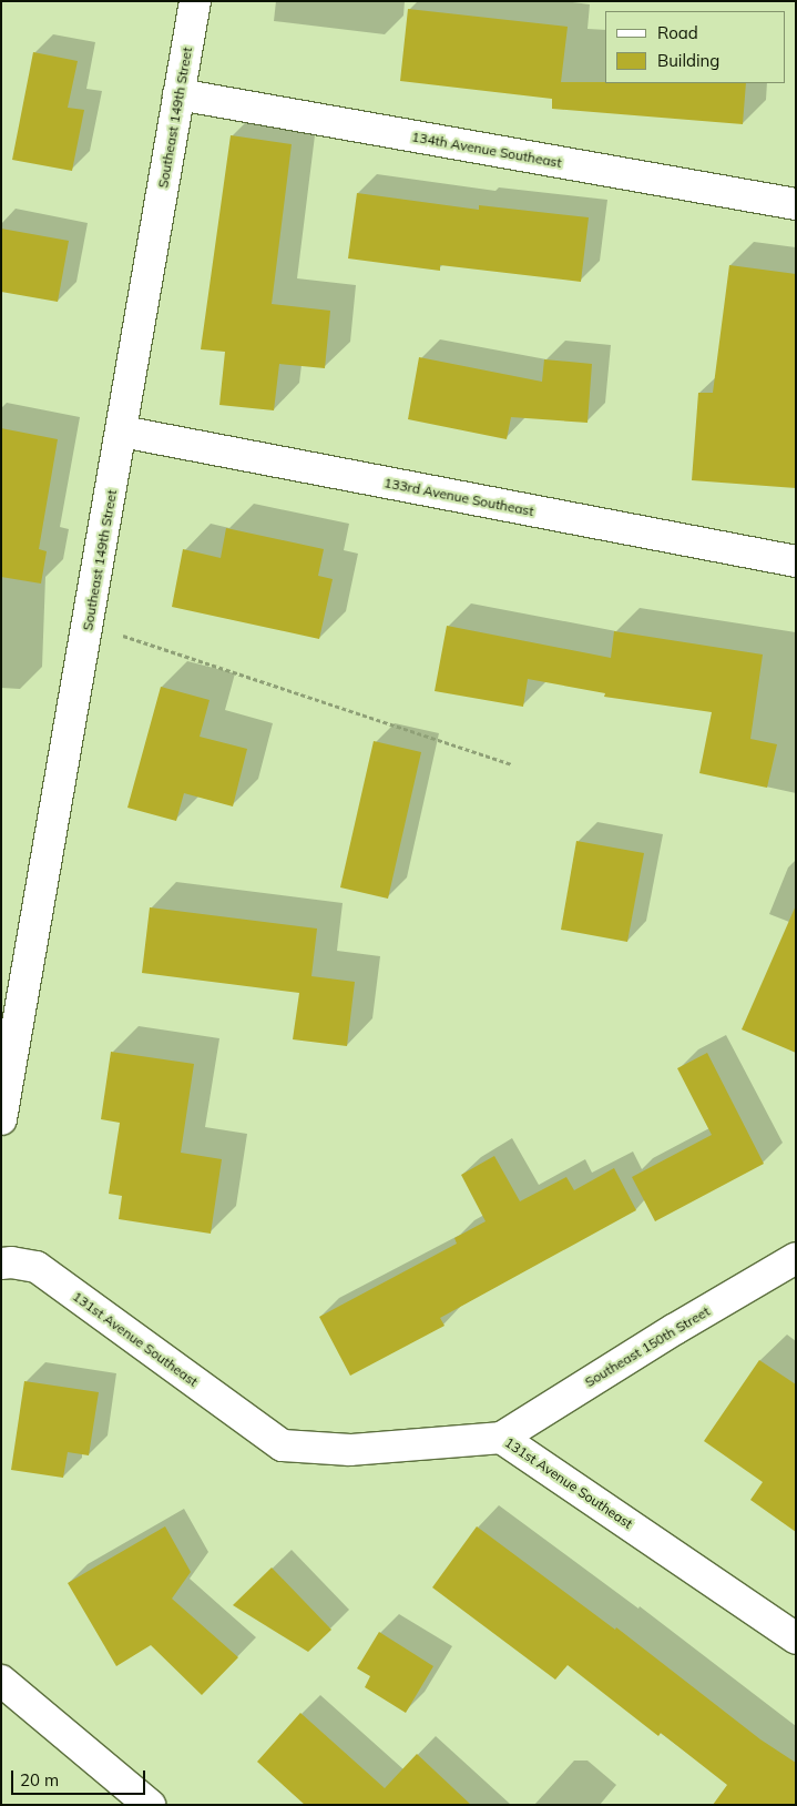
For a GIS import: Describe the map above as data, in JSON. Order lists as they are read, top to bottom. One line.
{"streets":{"street":["Southeast 149th Street","134th Avenue Southeast","133rd Avenue Southeast","131st Avenue Southeast","Southeast 150th Street"]},"crossings":[["Southeast 149th Street","134th Avenue Southeast"],["Southeast 149th Street","133rd Avenue Southeast"],["131st Avenue Southeast","Southeast 150th Street"]],"legend":["Road","Building"],"scale_bar":"20 m"}
